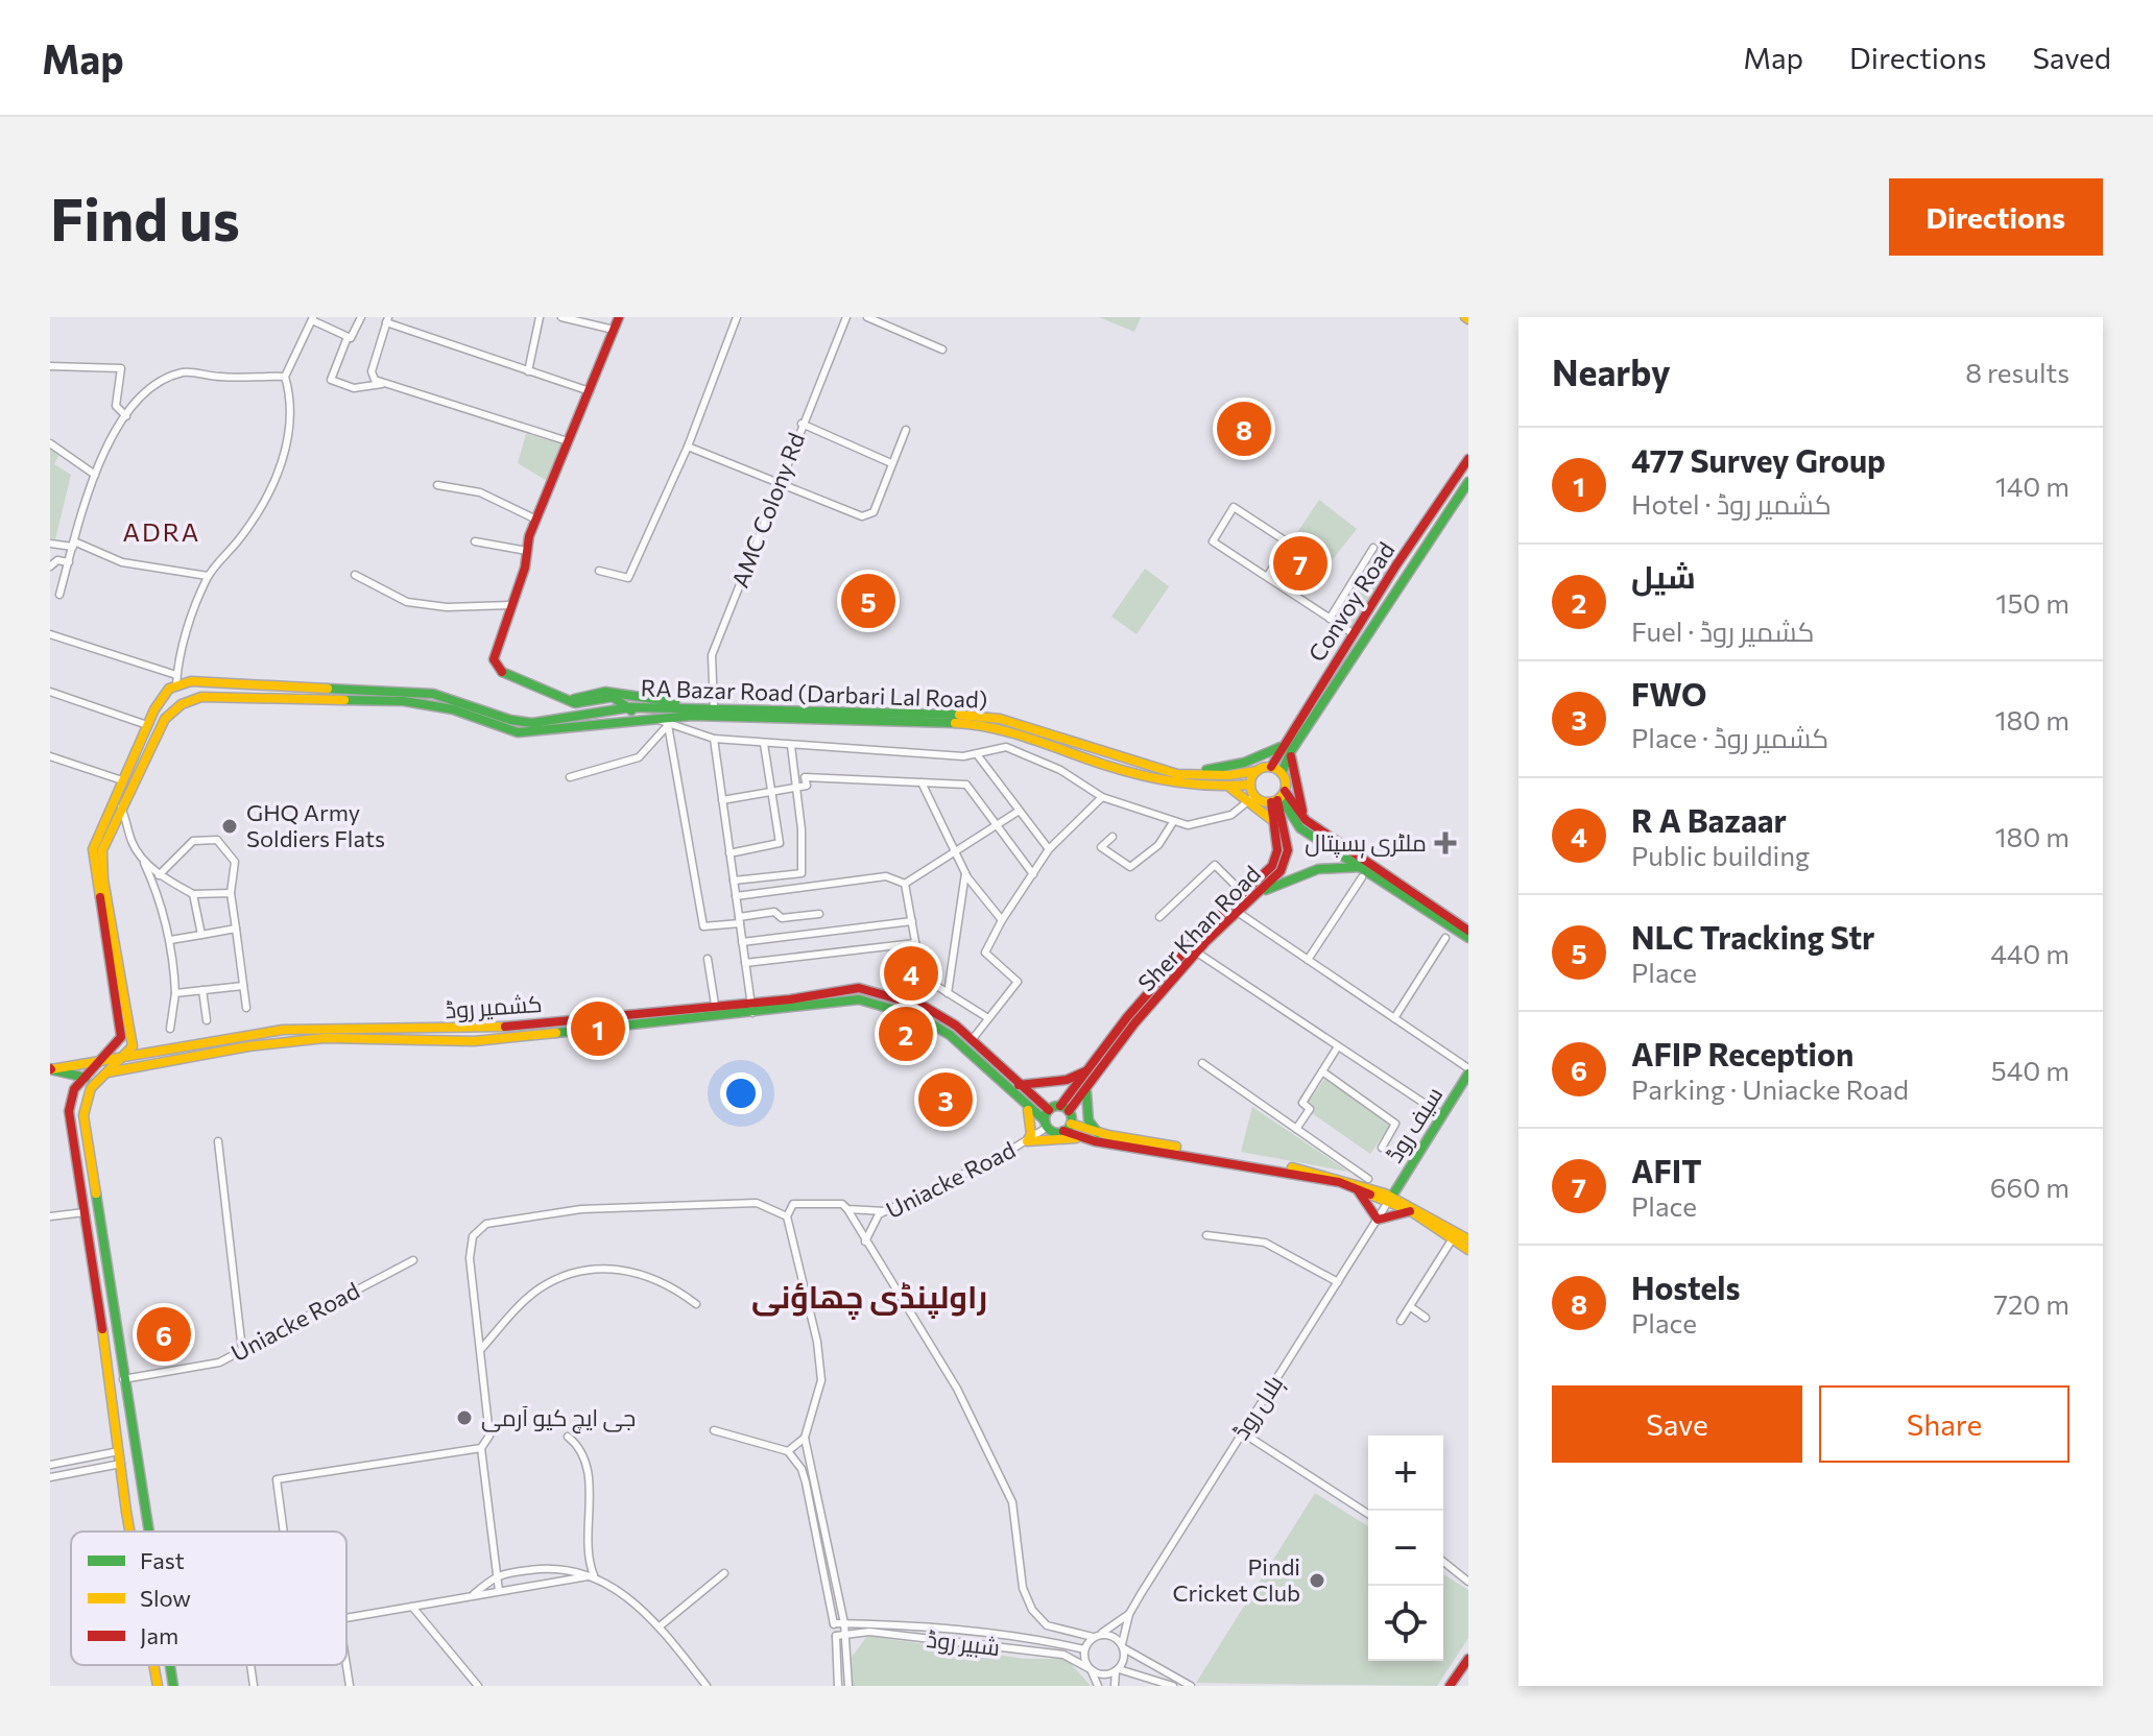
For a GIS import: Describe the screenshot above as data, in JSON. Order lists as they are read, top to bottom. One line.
{"streets":{"main road":["Convoy Road","RA Bazar Road (Darbari Lal Road)","Sher Khan Road","کشمیر روڈ","سیف روڈ"],"street":["AMC Colony Rd","Uniacke Road","ہلال روڈ","شبیر روڈ"]},"crossings":[["AMC Colony Rd","RA Bazar Road (Darbari Lal Road)"],["Convoy Road","RA Bazar Road (Darbari Lal Road)"],["RA Bazar Road (Darbari Lal Road)","کشمیر روڈ"],["Sher Khan Road","کشمیر روڈ"],["Sher Khan Road","Uniacke Road"],["کشمیر روڈ","Uniacke Road"],["سیف روڈ","ہلال روڈ"],["ہلال روڈ","شبیر روڈ"]],"districts":["ADRA","راولپنڈی چھاؤنی"],"places":{"other":["GHQ Army Soldiers Flats","جی ایچ کیو آرمی","Pindi Cricket Club"],"health":["ملٹری ہسپتال"]},"legend":["Fast","Slow","Jam"],"page":{"header":"Map","nav":["Map","Directions","Saved"],"buttons":["Directions",["Save","Share"]],"title":"Find us","heading":["Nearby","8 results"],"pins":["8","7","5","4","1","2","3","6"],"list":[{"mark":"1","name":"477 Survey Group","note":"Hotel · کشمیر روڈ","value":"140 m"},{"mark":"2","name":"شیل","note":"Fuel · کشمیر روڈ","value":"150 m"},{"mark":"3","name":"FWO","note":"Place · کشمیر روڈ","value":"180 m"},{"mark":"4","name":"R A Bazaar","note":"Public building","value":"180 m"},{"mark":"5","name":"NLC Tracking Str","note":"Place","value":"440 m"},{"mark":"6","name":"AFIP Reception","note":"Parking · Uniacke Road","value":"540 m"},{"mark":"7","name":"AFIT","note":"Place","value":"660 m"},{"mark":"8","name":"Hostels","note":"Place","value":"720 m"}],"map_buttons":["+","−"]}}
